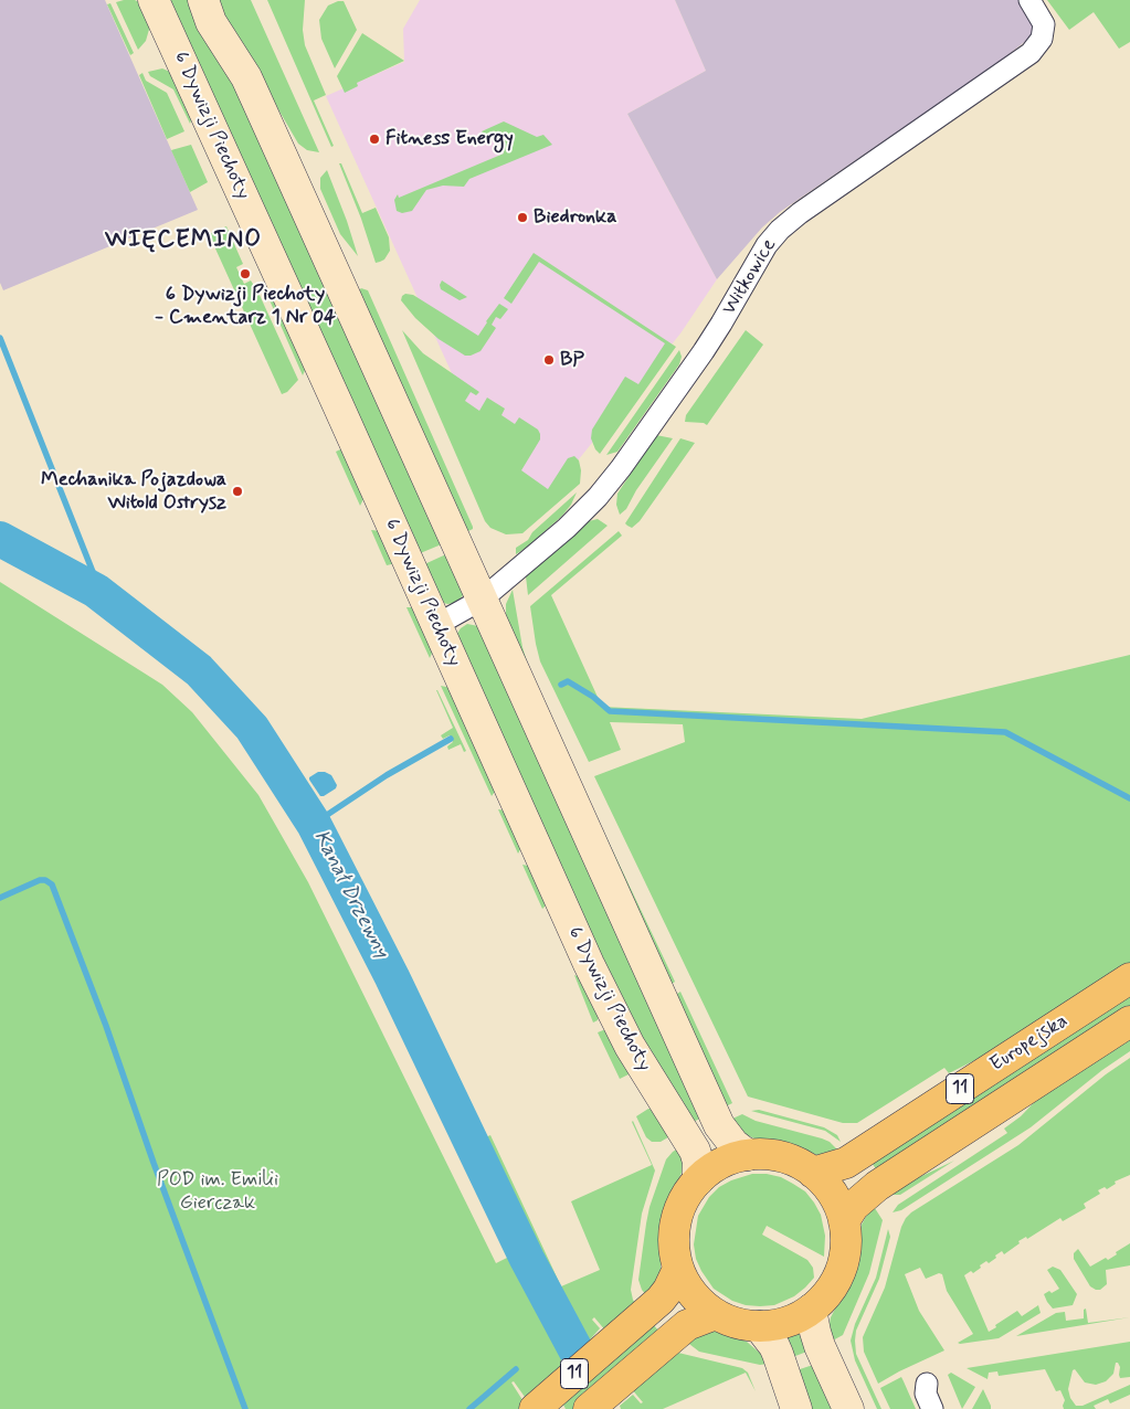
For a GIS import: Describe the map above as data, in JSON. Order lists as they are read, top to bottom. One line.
{"streets":{"main road":["Europejska","11"],"street":["6 Dywizji Piechoty","Witkowice"]},"crossings":[["6 Dywizji Piechoty","Europejska"],["6 Dywizji Piechoty","11"],["Europejska","11"]],"districts":["WIĘCEMINO"],"water":["Kanał Drzewny"],"parks":["POD im. Emilii Gierczak"],"places":["Fitness Energy","Biedronka","6 Dywizji Piechoty - Cmentarz 1 Nr 04","BP","Mechanika Pojazdowa Witold Ostrysz"]}
